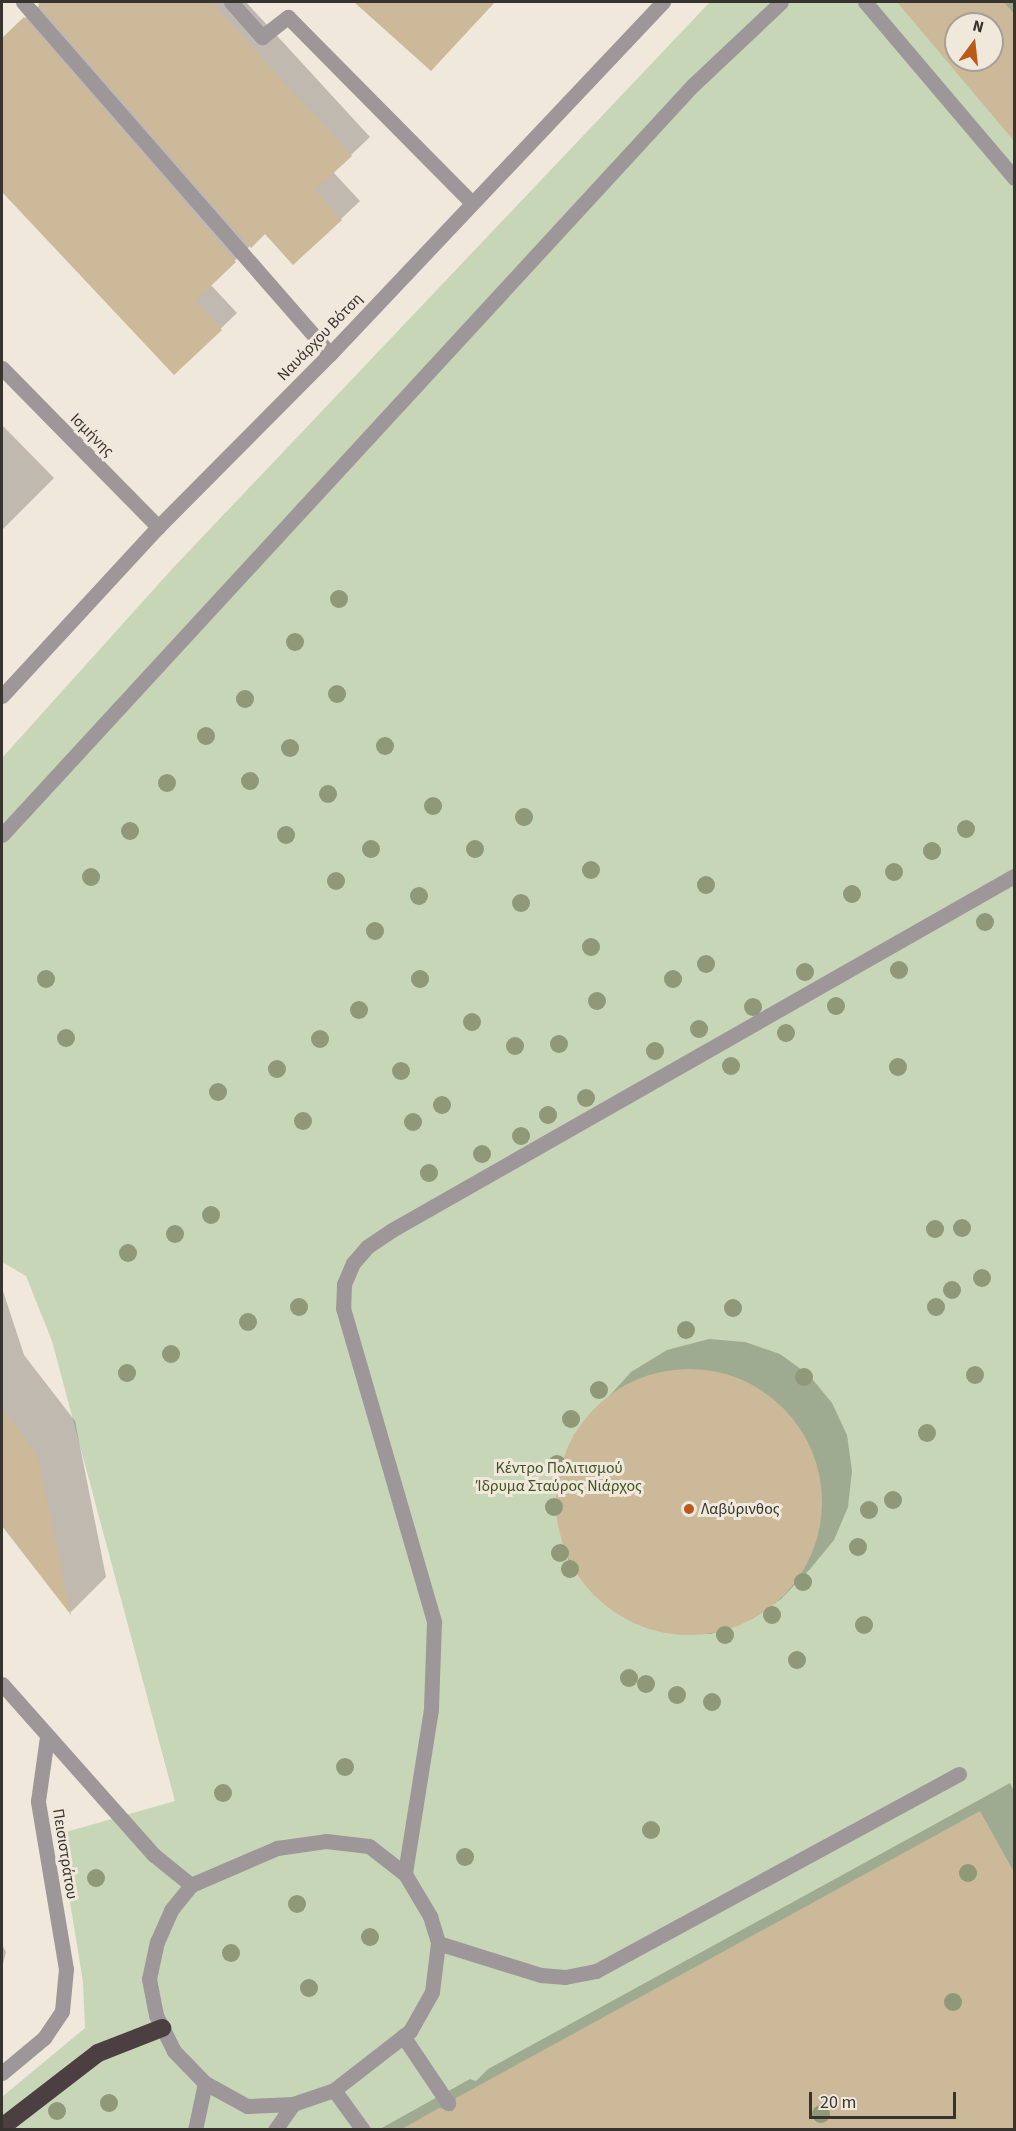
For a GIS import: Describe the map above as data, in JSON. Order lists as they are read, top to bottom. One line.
{"streets":{"street":["Ναυάρχου Βότση","Ισμήνης","Πεισιστράτου"]},"crossings":[["Ναυάρχου Βότση","Ισμήνης"]],"parks":["Κέντρο Πολιτισμού Ίδρυμα Σταύρος Νιάρχος"],"places":["Λαβύρινθος"],"scale_bar":"20 m","north":"top"}
